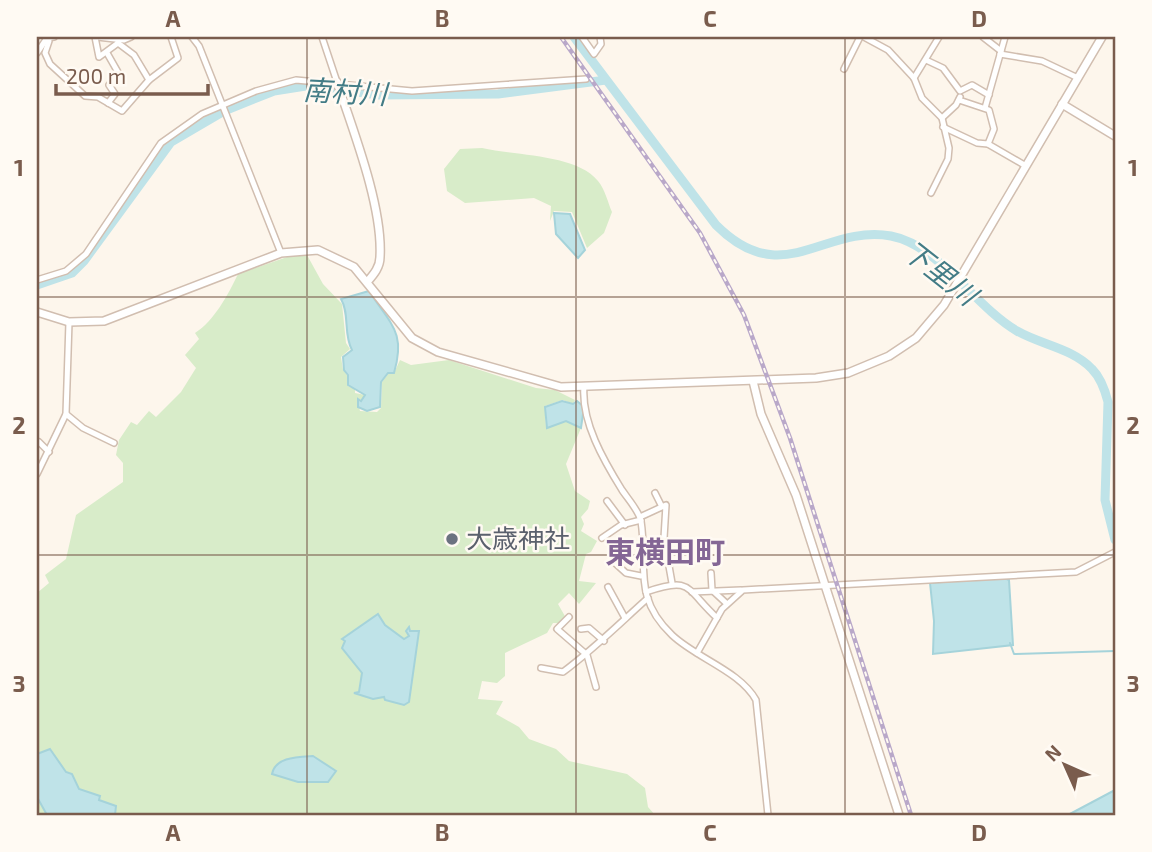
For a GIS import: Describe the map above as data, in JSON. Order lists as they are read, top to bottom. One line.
{"districts":["東横田町"],"water":["南村川","下里川"],"places":["大歳神社"],"scale_bar":"200 m","north":"top left","grid":{"columns":["A","B","C","D"],"rows":["1","2","3"]}}
